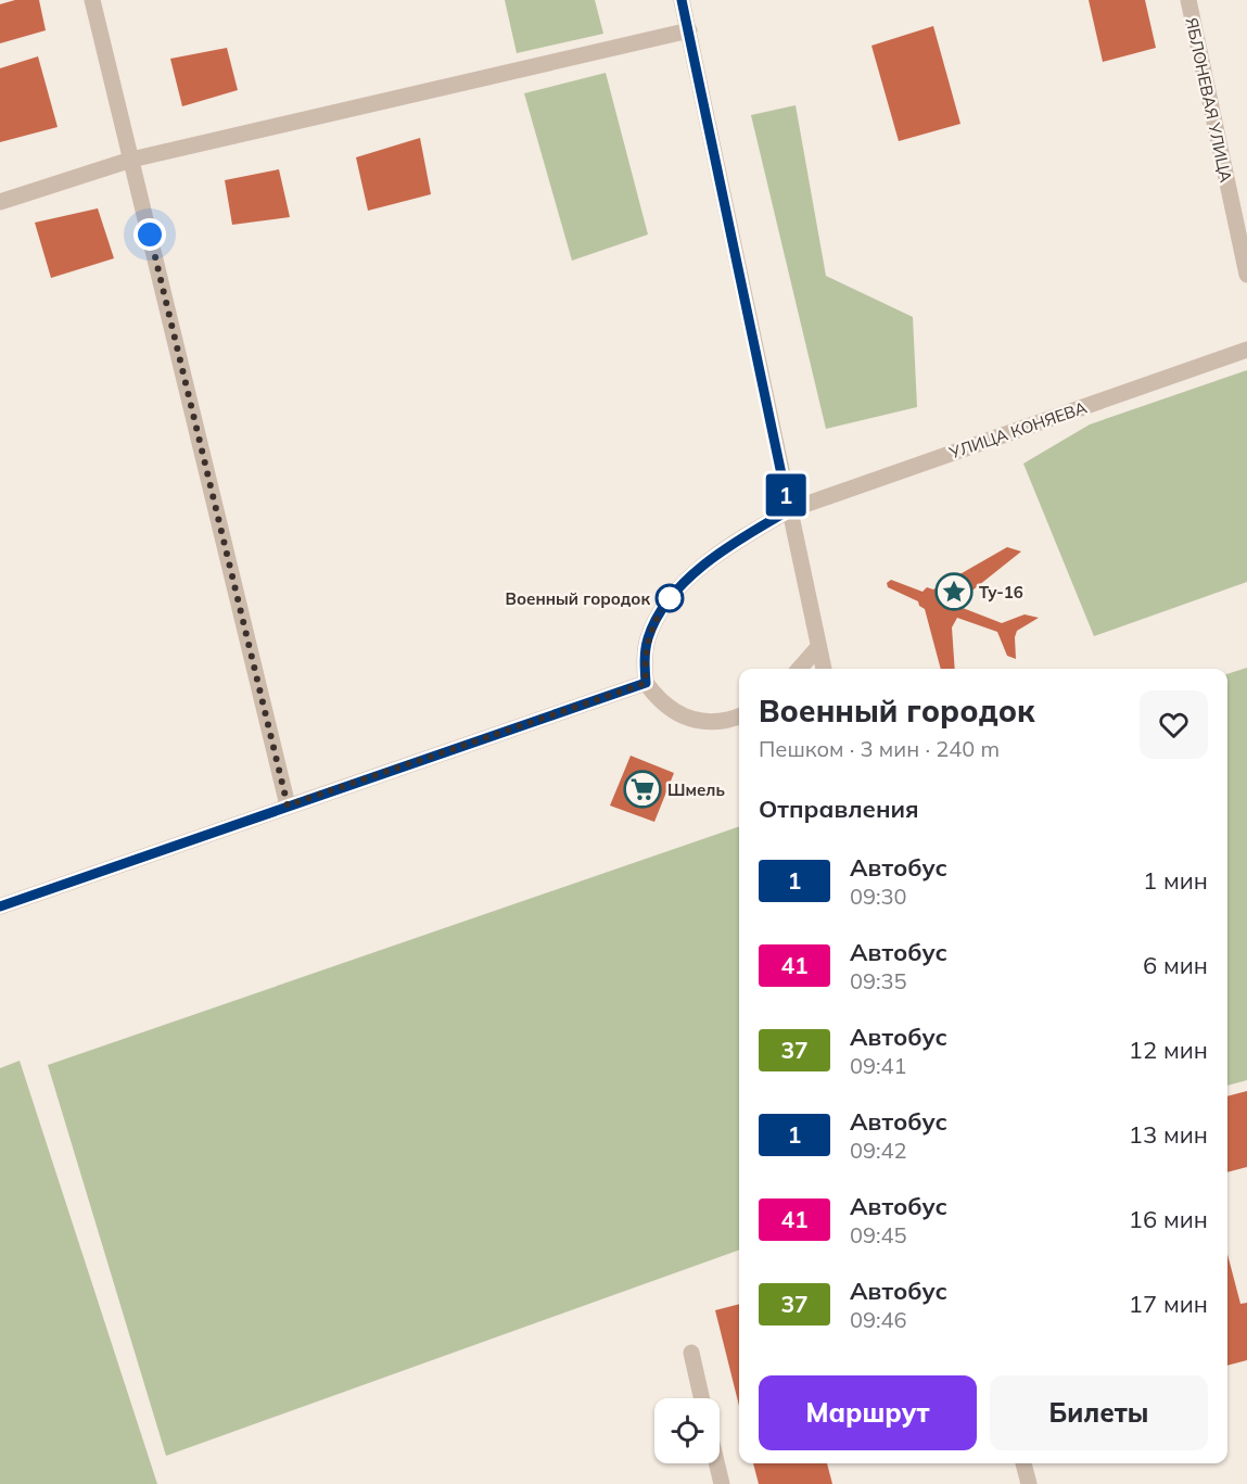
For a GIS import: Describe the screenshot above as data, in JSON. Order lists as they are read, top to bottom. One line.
{"streets":{"street":["ЯБЛОНЕВАЯ УЛИЦА","УЛИЦА КОНЯЕВА"]},"places":{"place":["Ту-16"],"other":["Военный городок"],"supermarket":["Шмель"]},"lines":["bus line 1"],"page":{"on_map":"1","heading":[["Военный городок","Пешком · 3 мин · 240 m"],"Отправления"],"list":[{"mark":"1","name":"Автобус","note":"09:30","value":"1 мин"},{"mark":"41","name":"Автобус","note":"09:35","value":"6 мин"},{"mark":"37","name":"Автобус","note":"09:41","value":"12 мин"},{"mark":"1","name":"Автобус","note":"09:42","value":"13 мин"},{"mark":"41","name":"Автобус","note":"09:45","value":"16 мин"},{"mark":"37","name":"Автобус","note":"09:46","value":"17 мин"}],"buttons":["Маршрут","Билеты"]}}
